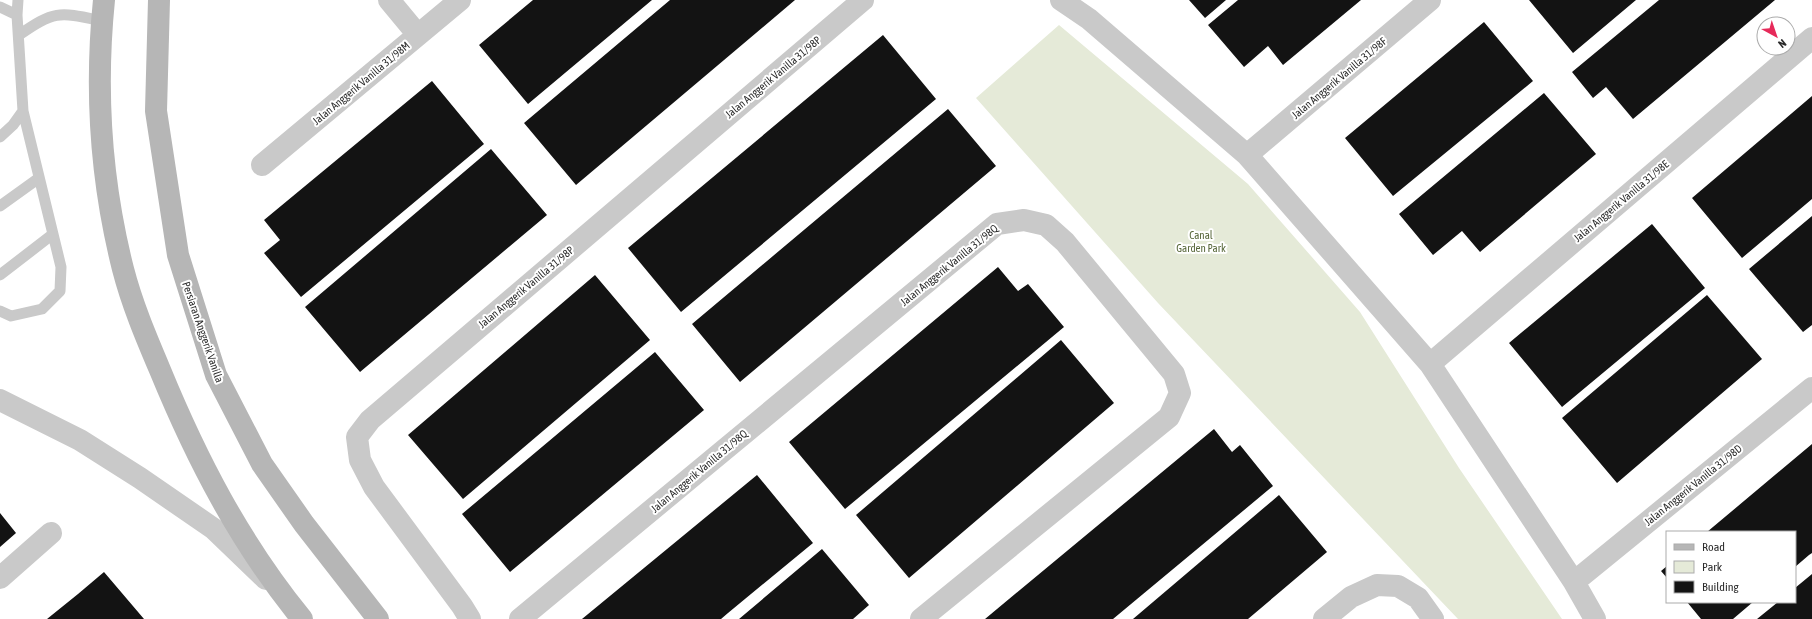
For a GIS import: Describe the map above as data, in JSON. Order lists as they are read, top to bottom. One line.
{"streets":{"main road":["Persiaran Anggerik Vanilla"],"street":["Jalan Anggerik Vanilla 31/98P","Jalan Anggerik Vanilla 31/98F","Jalan Anggerik Vanilla 31/98M","Jalan Anggerik Vanilla 31/98E","Jalan Anggerik Vanilla 31/98Q","Jalan Anggerik Vanilla 31/98D"]},"parks":["Canal Garden Park"],"legend":["Road","Park","Building"],"north":"bottom right"}
